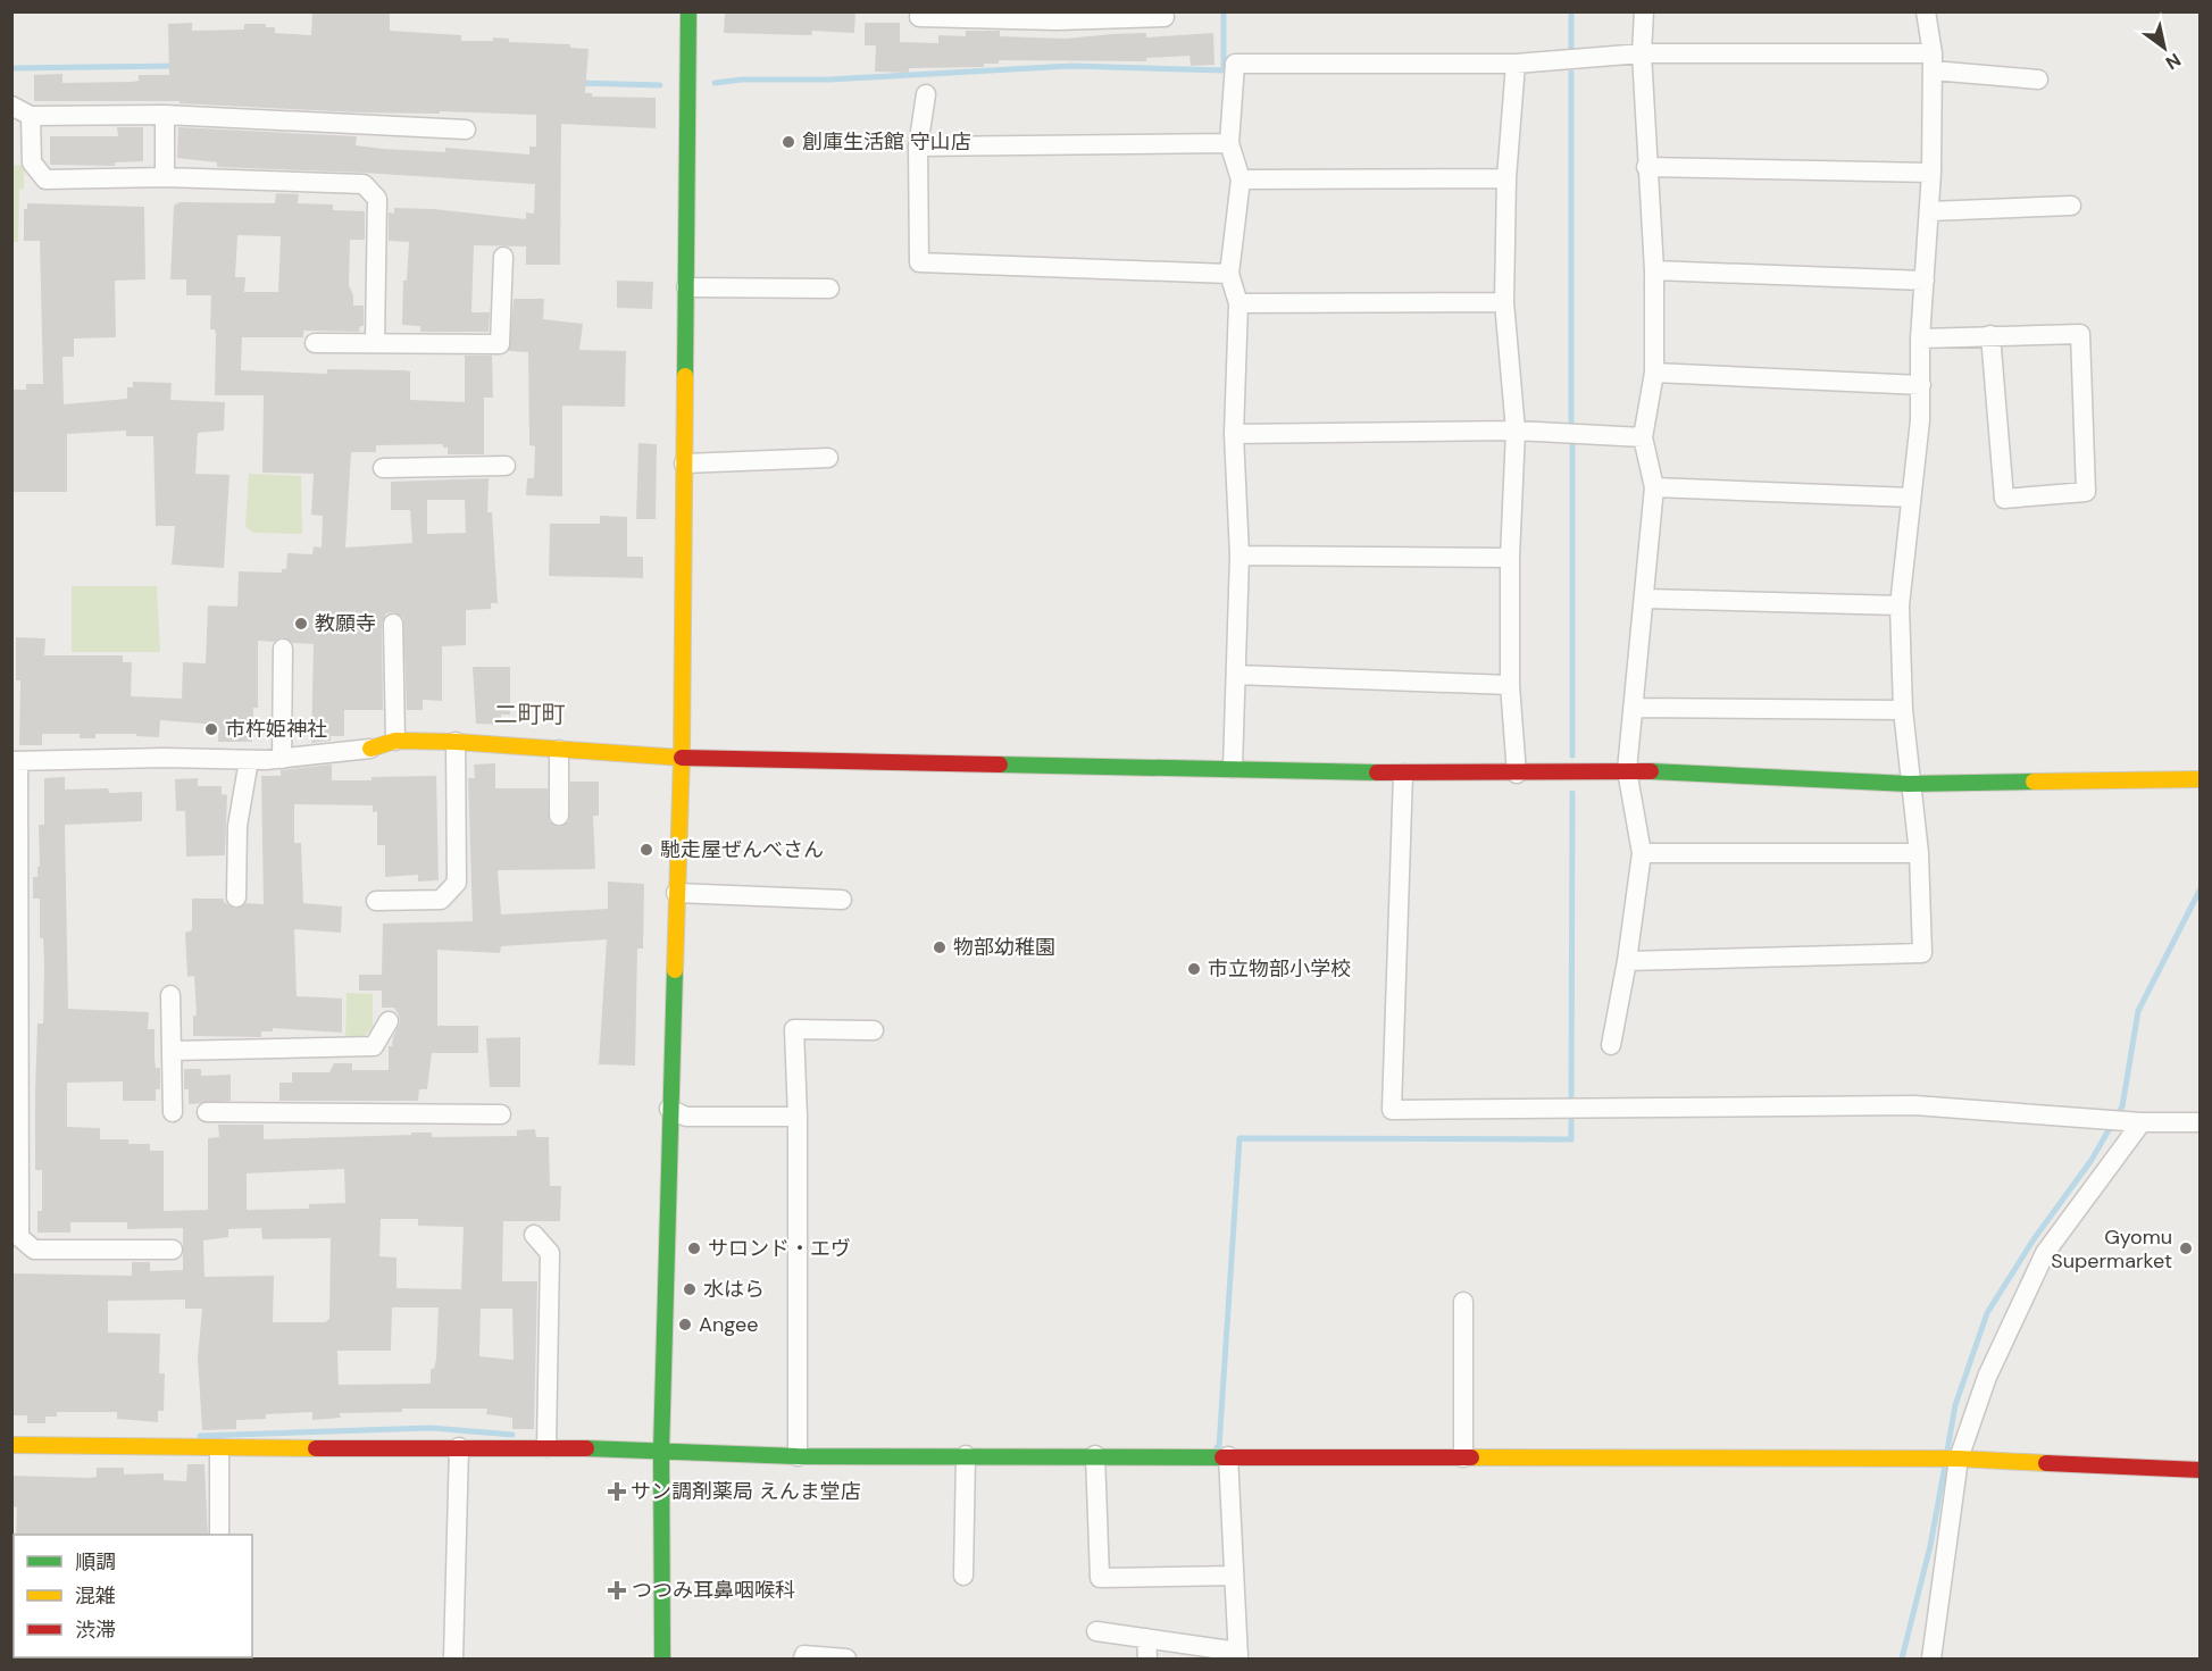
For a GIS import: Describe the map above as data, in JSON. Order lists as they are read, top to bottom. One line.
{"districts":["二町町"],"places":{"other":["創庫生活館 守山店","教願寺","市杵姫神社","馳走屋ぜんべさん","物部幼稚園","市立物部小学校","サロンド・エヴ","Gyomu Supermarket","水はら","Angee"],"health":["サン調剤薬局 えんま堂店","つつみ耳鼻咽喉科"]},"legend":["順調","混雑","渋滞"],"north":"bottom right"}
